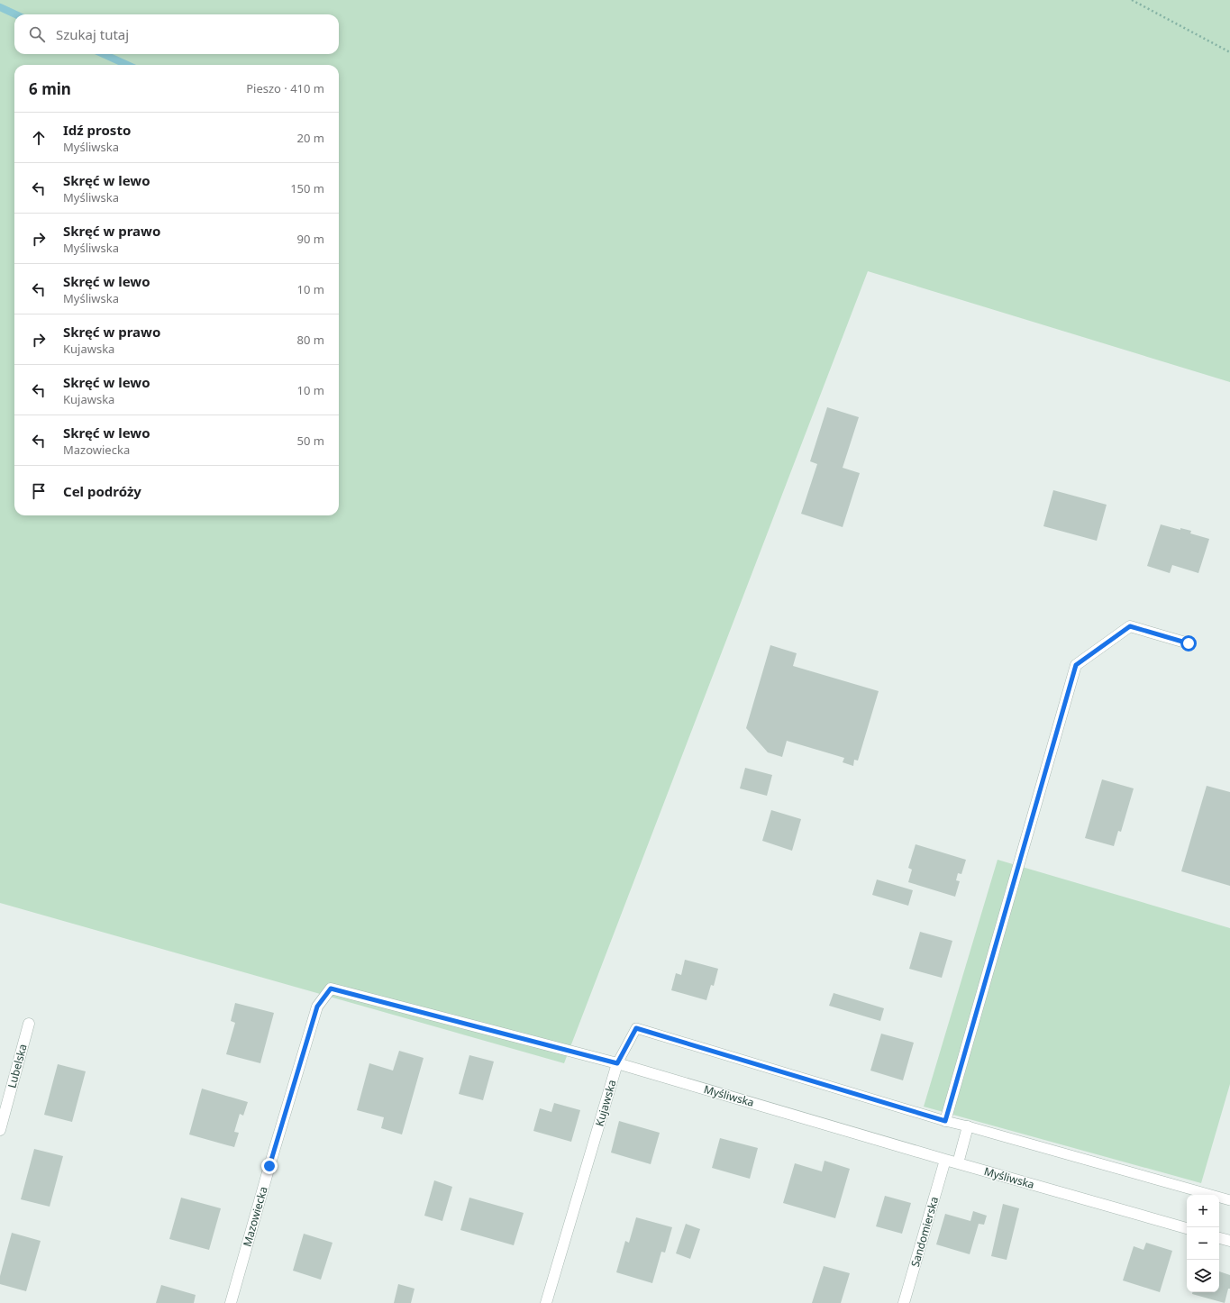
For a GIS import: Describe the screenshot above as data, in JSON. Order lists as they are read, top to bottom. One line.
{"streets":{"street":["Lubelska","Myśliwska","Kujawska","Mazowiecka","Sandomierska"]},"crossings":[["Myśliwska","Kujawska"],["Myśliwska","Mazowiecka"],["Myśliwska","Sandomierska"],["Kujawska","Mazowiecka"]],"page":{"search":"Szukaj tutaj","heading":["6 min","Pieszo · 410 m"],"list":[["Idź prosto","Myśliwska","20 m"],["Skręć w lewo","Myśliwska","150 m"],["Skręć w prawo","Myśliwska","90 m"],["Skręć w lewo","Myśliwska","10 m"],["Skręć w prawo","Kujawska","80 m"],["Skręć w lewo","Kujawska","10 m"],["Skręć w lewo","Mazowiecka","50 m"],"Cel podróży"],"map_buttons":["+","−"]}}
